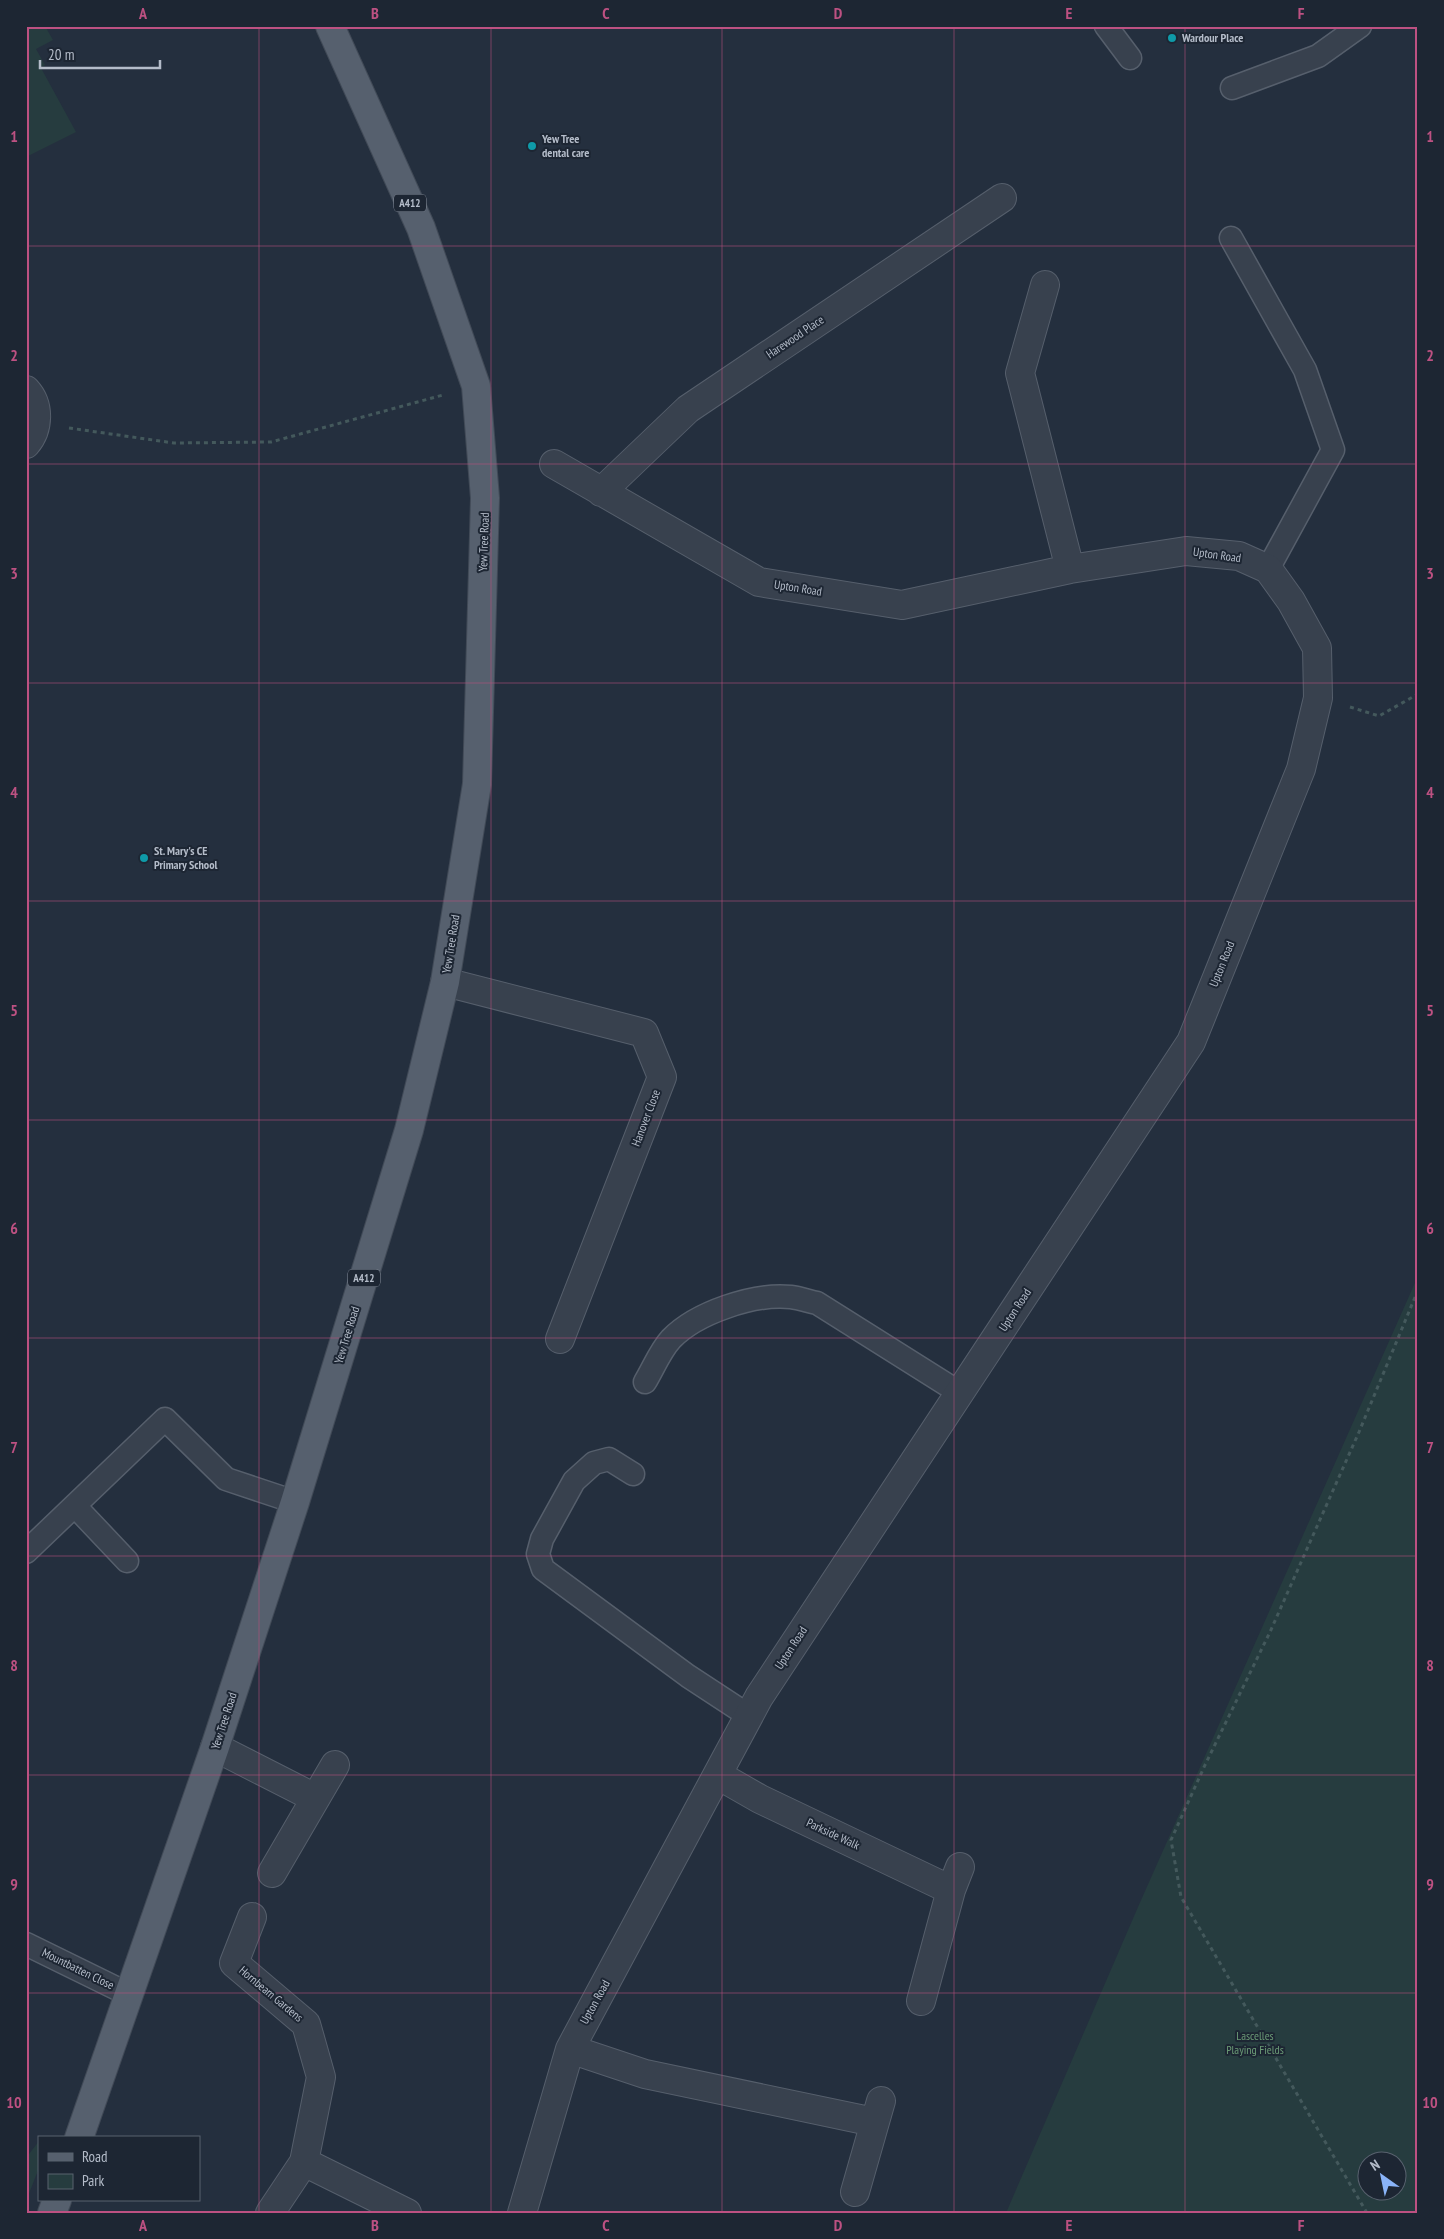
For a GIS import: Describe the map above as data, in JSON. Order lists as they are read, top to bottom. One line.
{"streets":{"main road":["A412","Yew Tree Road"],"street":["Harewood Place","Upton Road","Hanover Close","Parkside Walk","Hornbeam Gardens"],"lane":["Mountbatten Close"]},"crossings":[["A412","Yew Tree Road"],["Harewood Place","Upton Road"],["Yew Tree Road","Hanover Close"],["Yew Tree Road","Mountbatten Close"],["Upton Road","Parkside Walk"]],"parks":["Lascelles Playing Fields"],"places":["Wardour Place","Yew Tree dental care","St. Mary's CE Primary School"],"legend":["Road","Park"],"scale_bar":"20 m","north":"top left","grid":{"columns":["A","B","C","D","E","F"],"rows":["1","2","3","4","5","6","7","8","9","10"]}}
